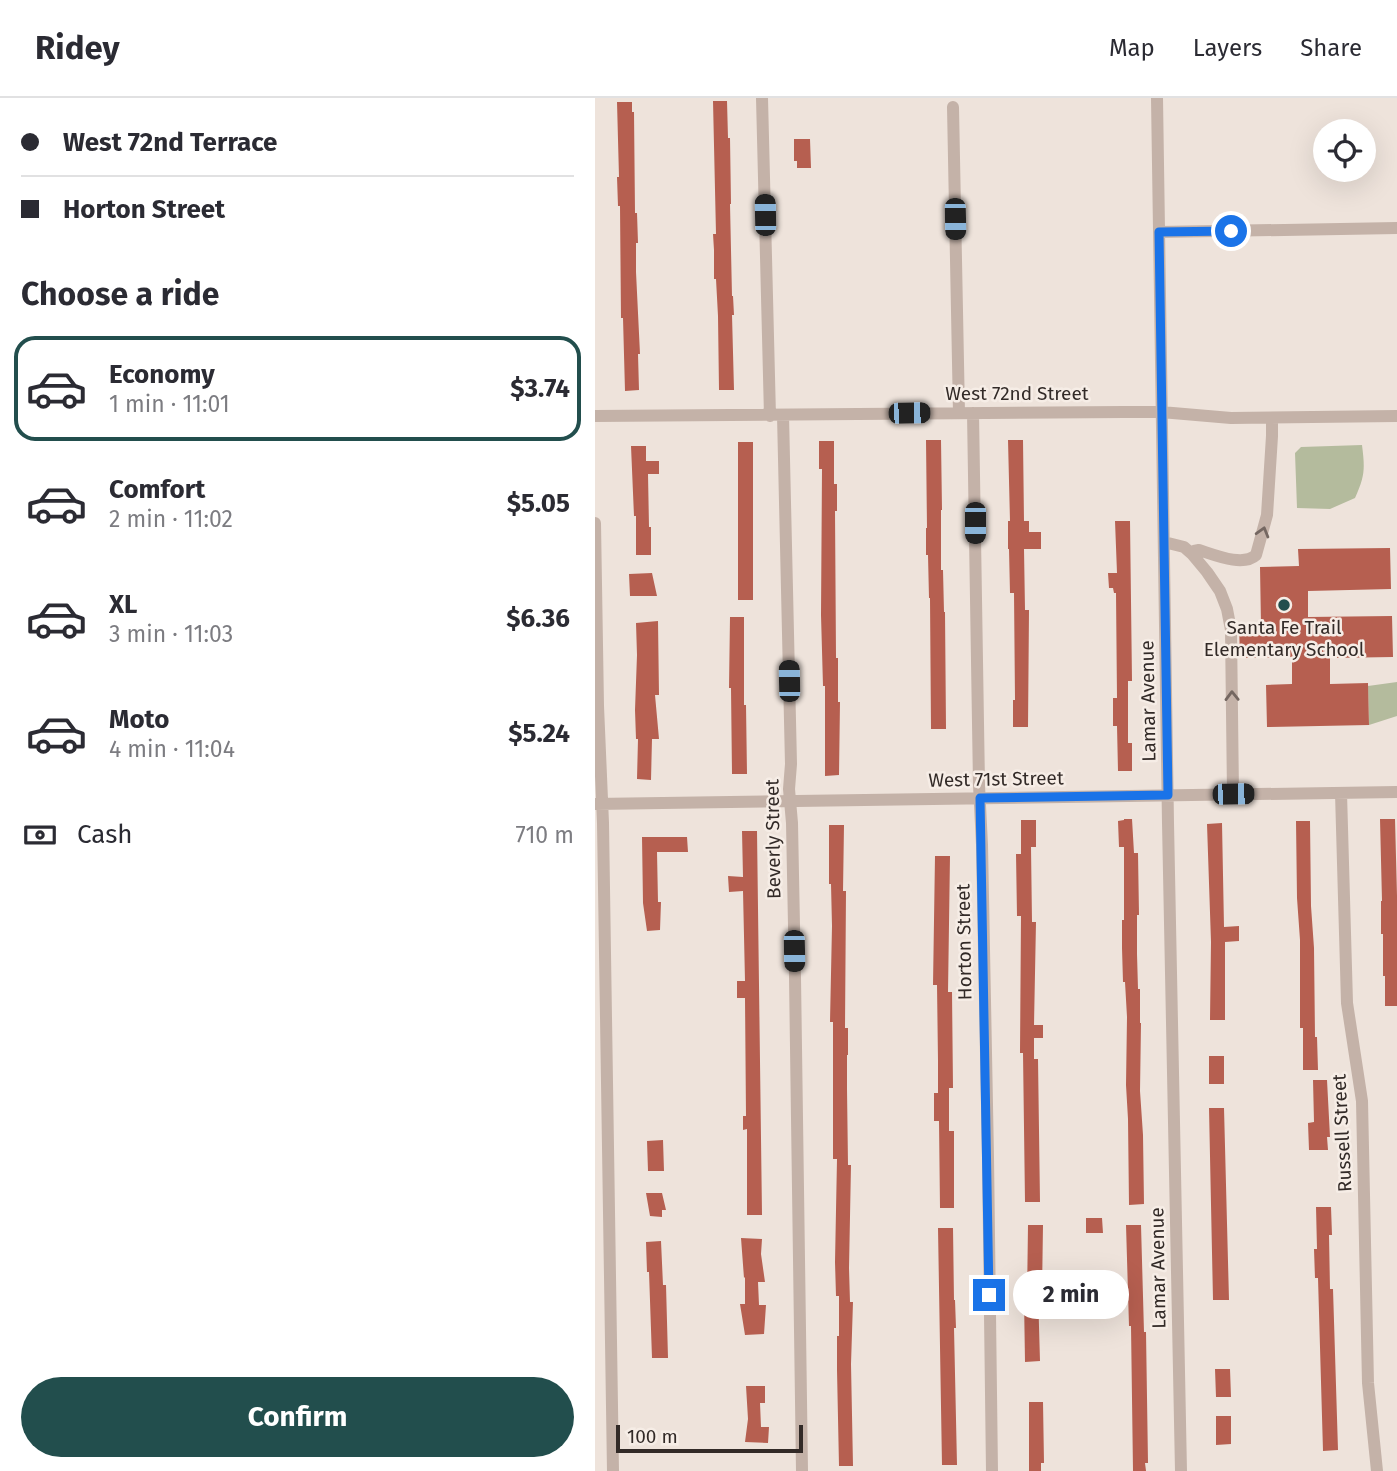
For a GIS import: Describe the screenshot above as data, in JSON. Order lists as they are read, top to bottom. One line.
{"streets":{"street":["West 72nd Street","Lamar Avenue","West 71st Street","Beverly Street","Horton Street","Russell Street"]},"crossings":[["West 72nd Street","Lamar Avenue"],["West 72nd Street","Beverly Street"],["West 72nd Street","Horton Street"],["Lamar Avenue","West 71st Street"],["West 71st Street","Beverly Street"],["West 71st Street","Horton Street"],["West 71st Street","Russell Street"]],"places":["Santa Fe Trail Elementary School"],"scale_bar":"100 m","page":{"header":"Ridey","nav":["Map","Layers","Share"],"banner":["West 72nd Terrace","Horton Street"],"heading":"Choose a ride","list":[{"name":"Economy","note":"1 min · 11:01","value":"$3.74"},{"name":"Comfort","note":"2 min · 11:02","value":"$5.05"},{"name":"XL","note":"3 min · 11:03","value":"$6.36"},{"name":"Moto","note":"4 min · 11:04","value":"$5.24"}],"pay":["Cash","710 m"],"bubble":"2 min","buttons":"Confirm","scale":"100 m"}}
